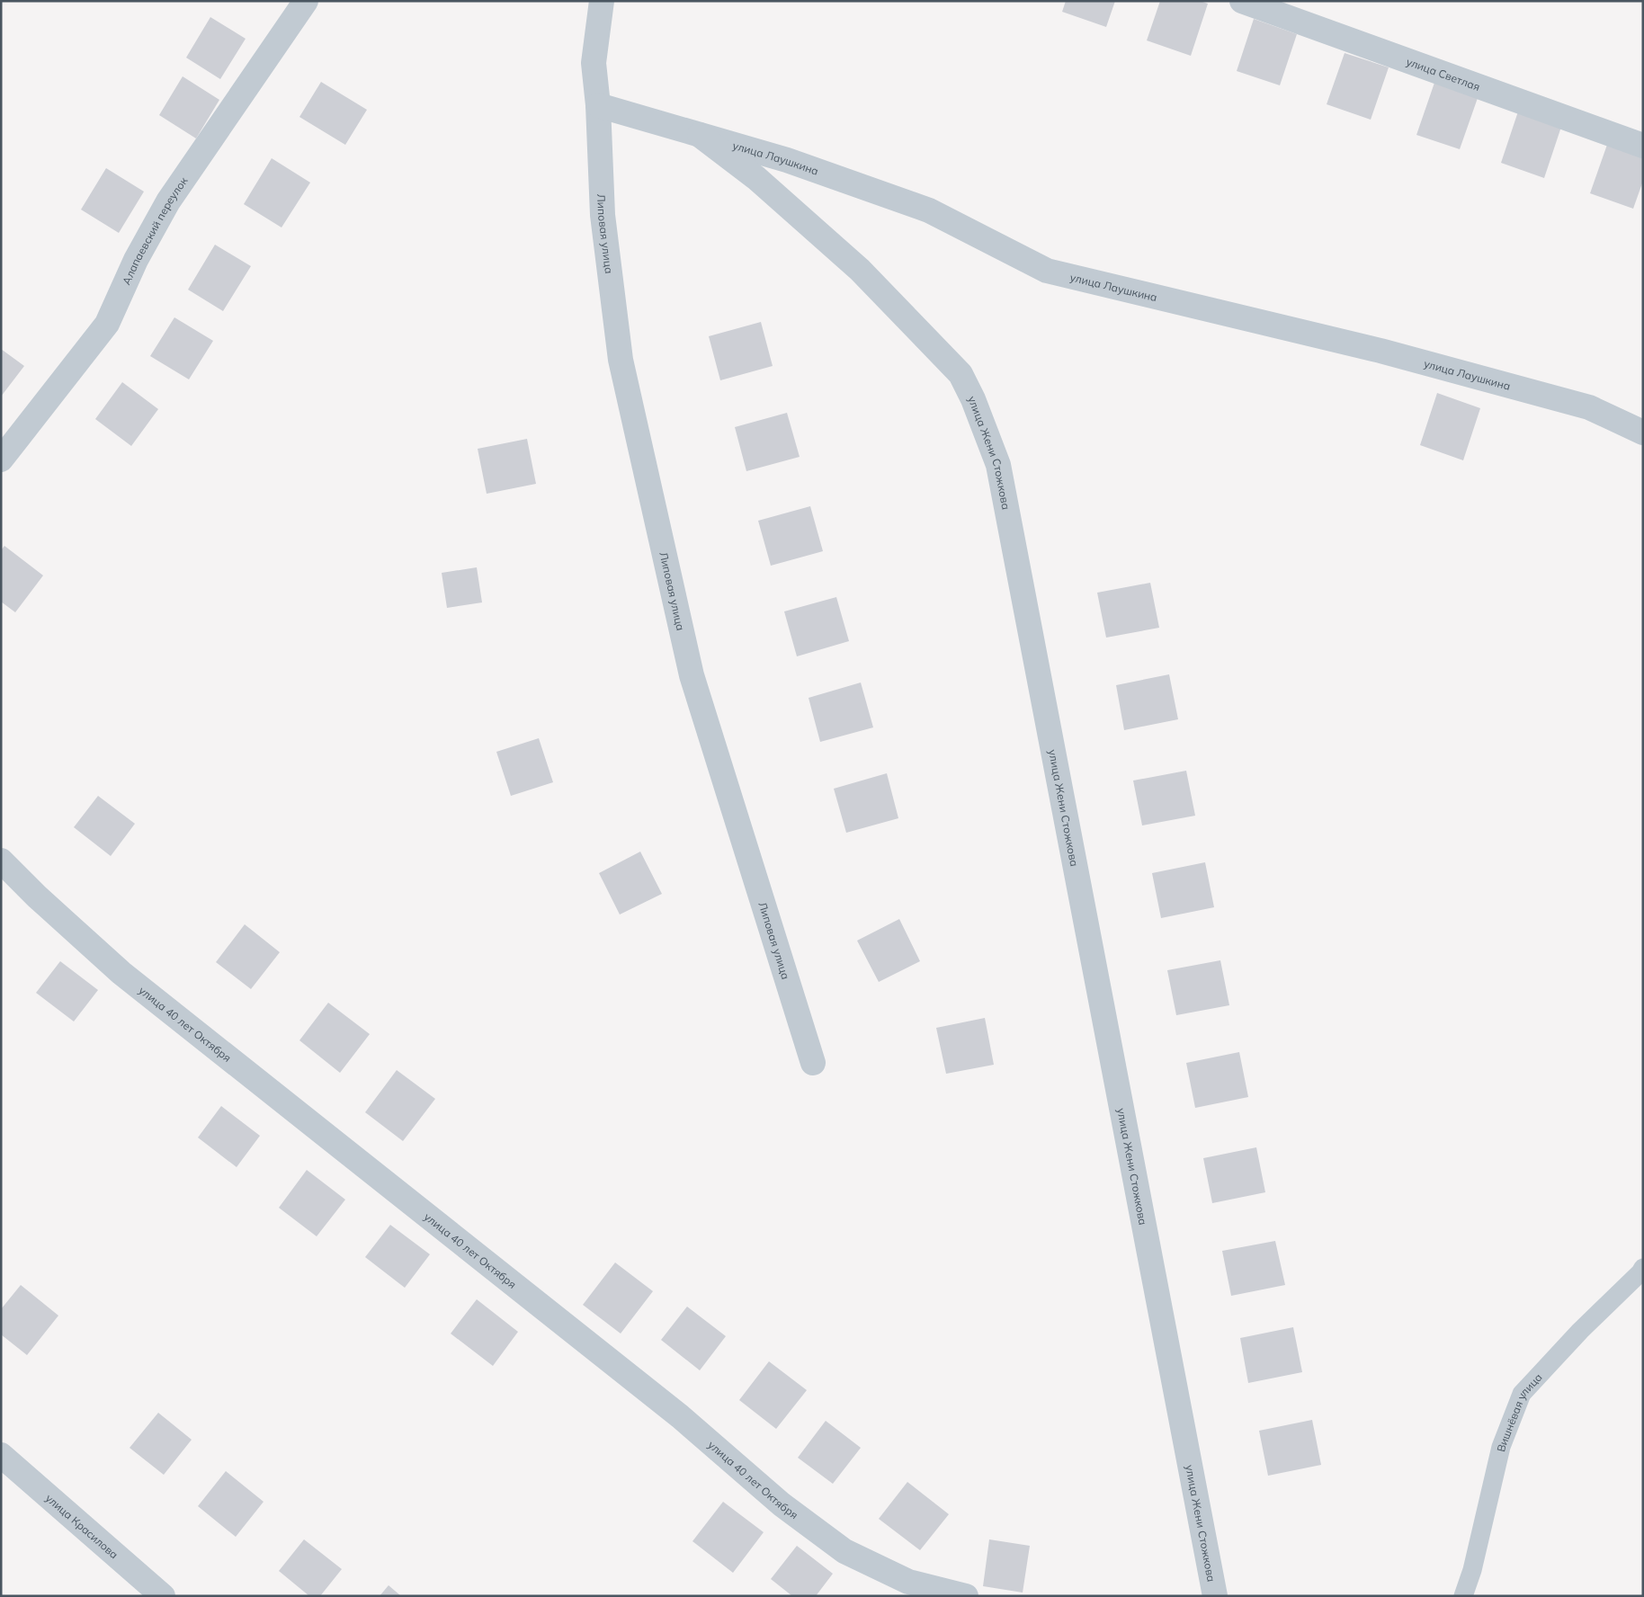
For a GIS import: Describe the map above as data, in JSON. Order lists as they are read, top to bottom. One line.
{"streets":{"street":["улица Светлая","улица Лаушкина","Алапаевский переулок","Липовая улица","улица Жени Стожкова","улица 40 лет Октября","улица Красилова"],"lane":["Вишнёвая улица"]},"crossings":[["улица Лаушкина","Липовая улица"],["улица Лаушкина","улица Жени Стожкова"]]}
